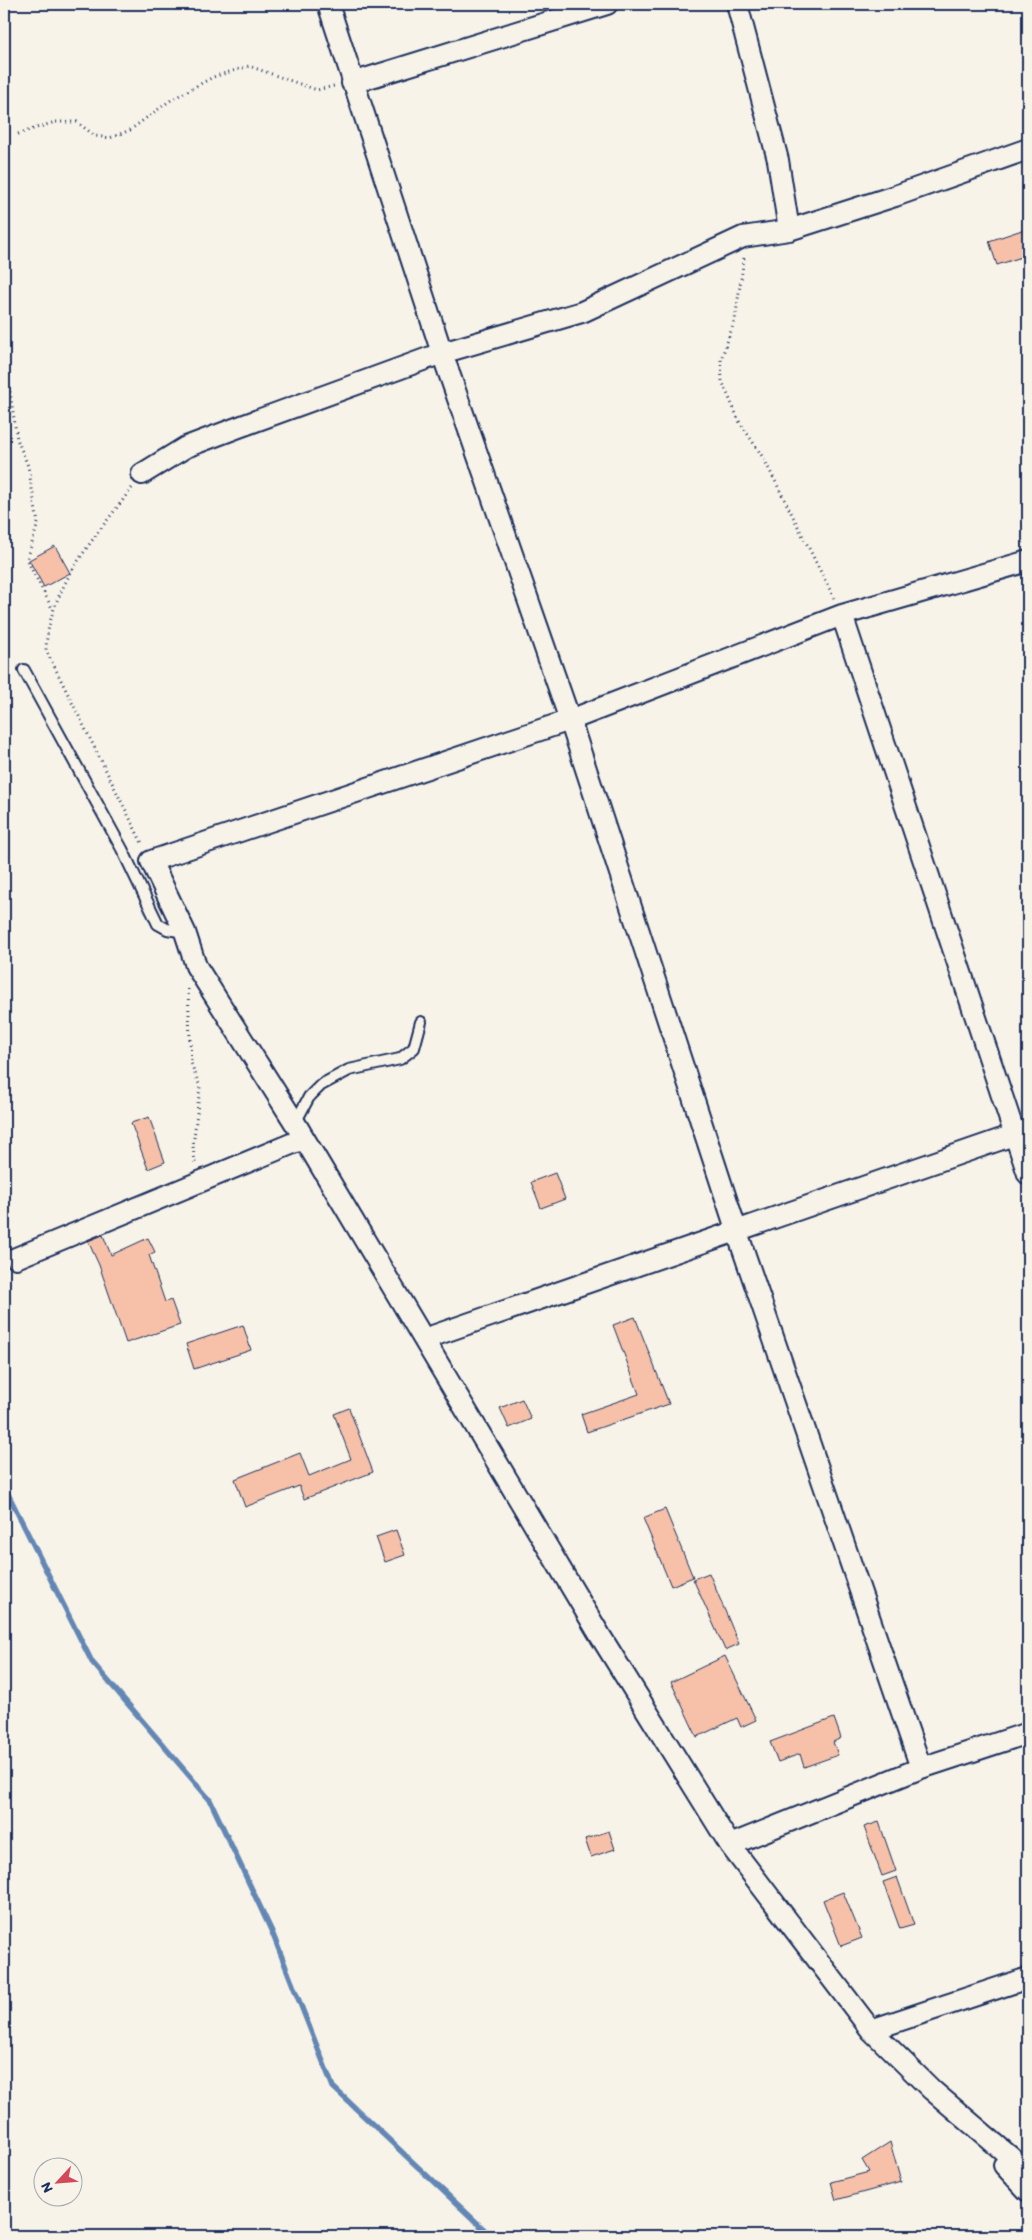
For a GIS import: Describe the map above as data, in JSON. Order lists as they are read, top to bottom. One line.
{"north":"bottom left"}
